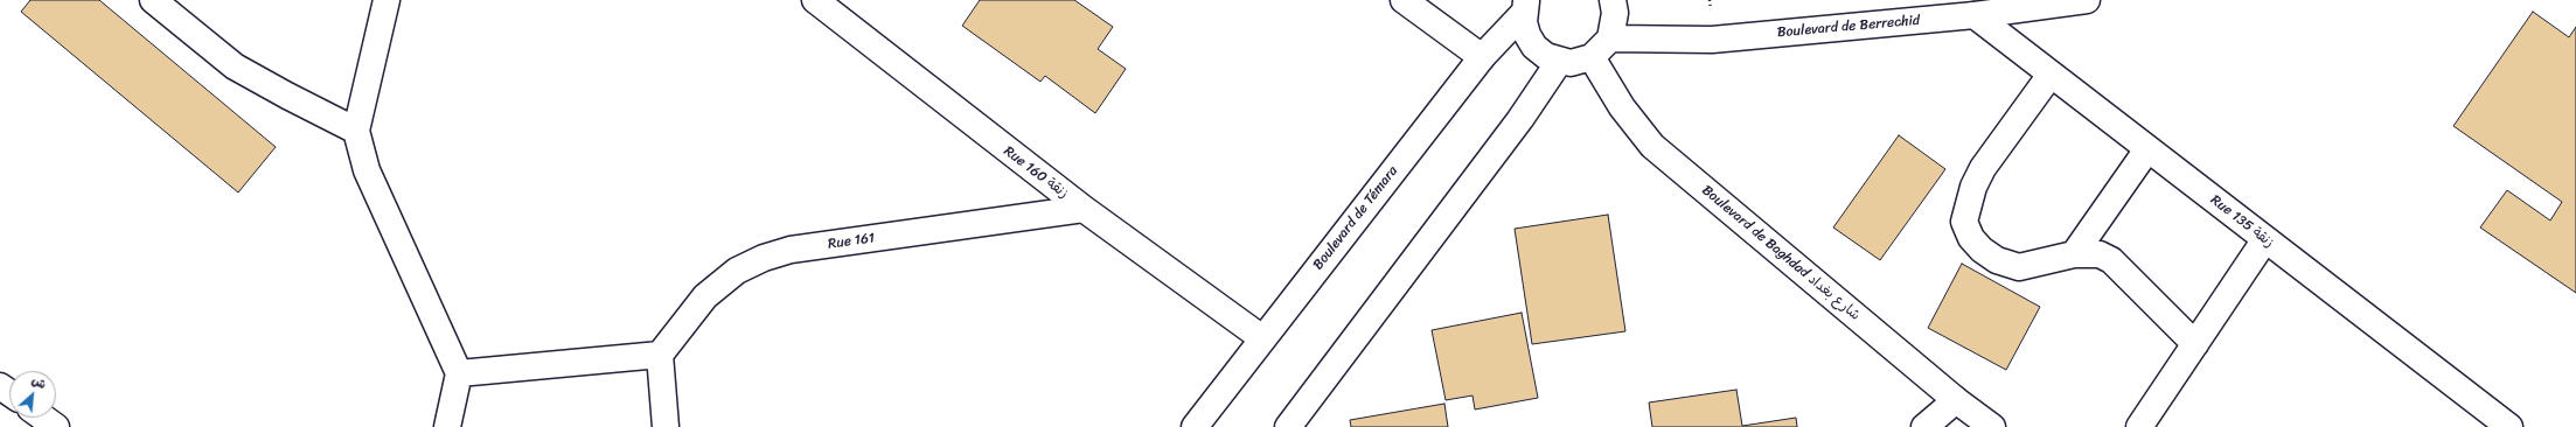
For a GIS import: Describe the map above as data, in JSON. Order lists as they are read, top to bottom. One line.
{"streets":{"street":["Boulevard de Berrechid","Rue 160 زنقة","Boulevard de Témara","Rue 135 زنقة","Rue 161","Boulevard de Baghdad شارع بغداد"]},"crossings":[["Boulevard de Berrechid","Rue 135 زنقة"],["Rue 160 زنقة","Boulevard de Témara"],["Rue 160 زنقة","Rue 161"]],"north":"top right"}
